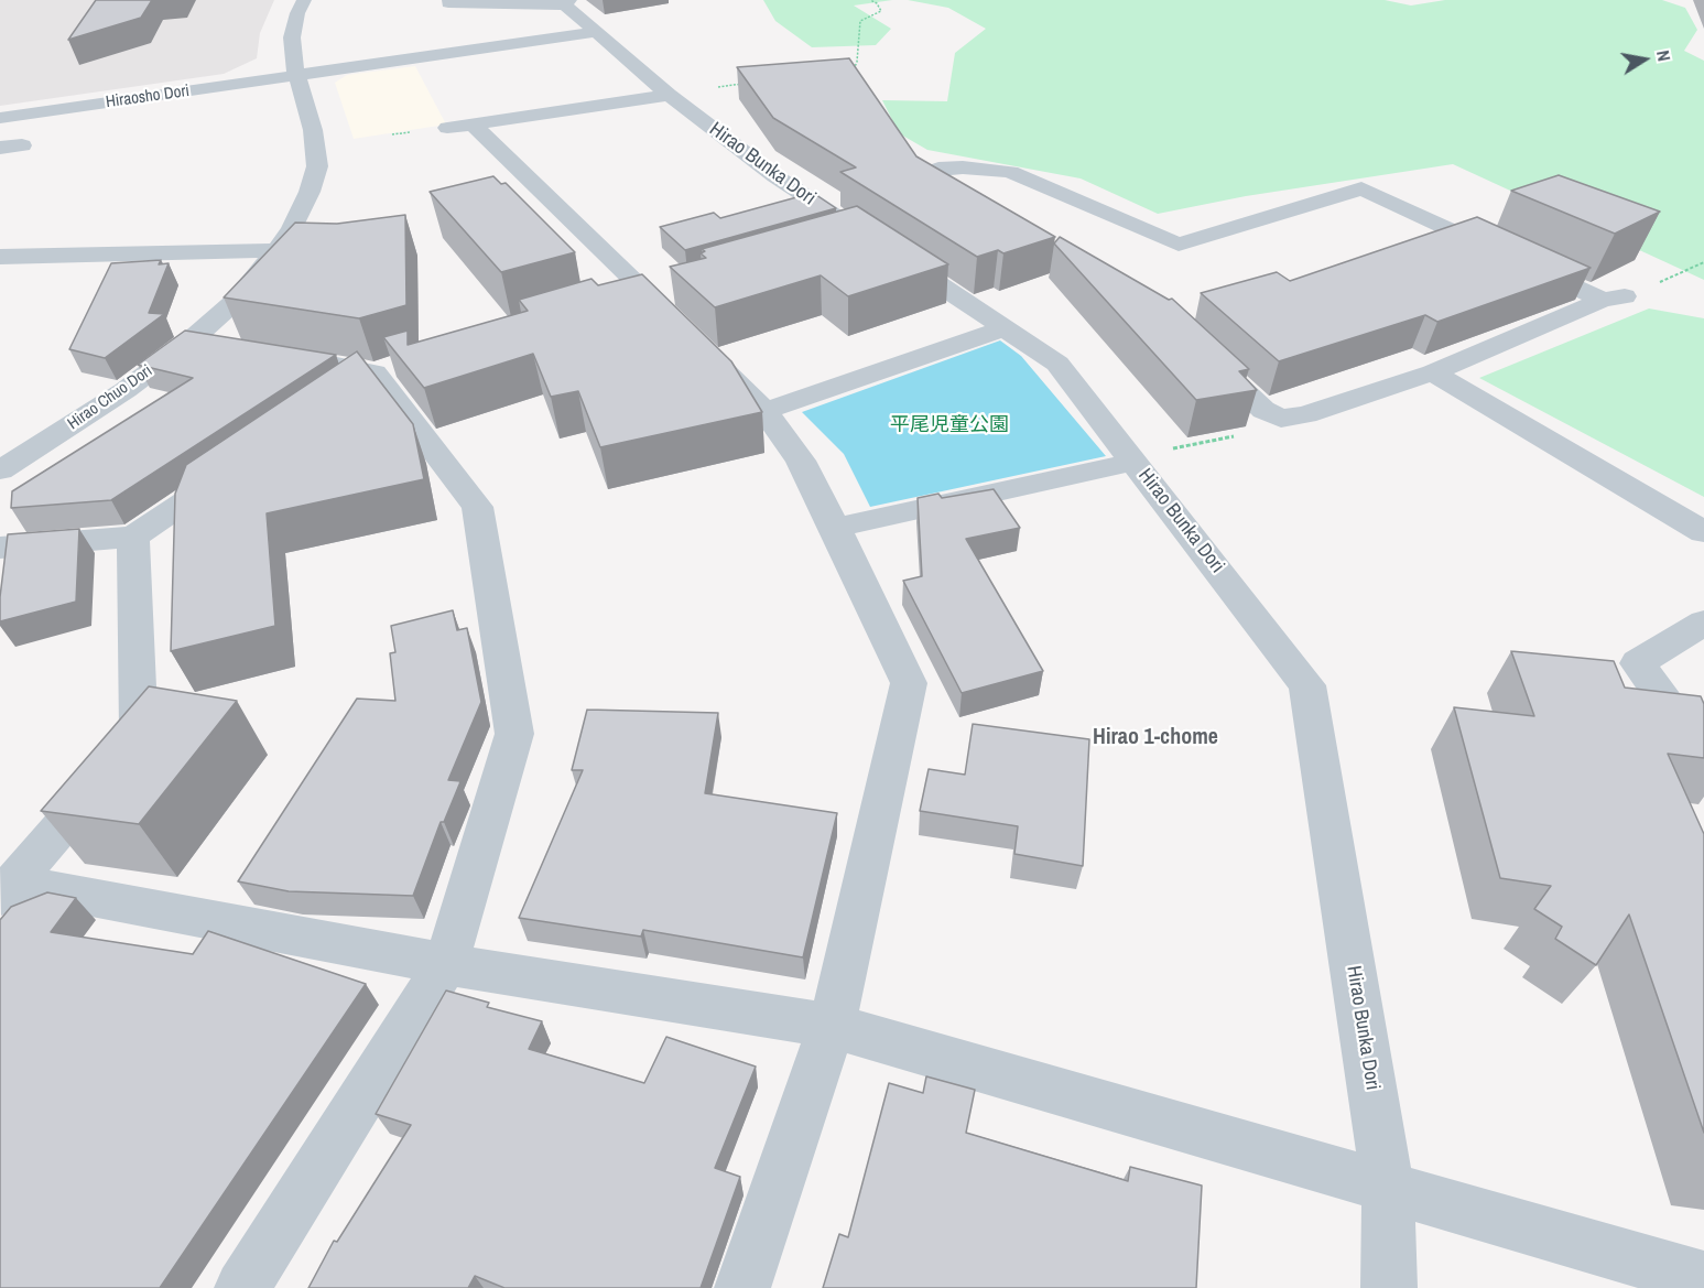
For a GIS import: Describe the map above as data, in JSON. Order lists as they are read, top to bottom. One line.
{"streets":{"street":["Hiraosho Dori","Hirao Bunka Dori","Hirao Chuo Dori"]},"crossings":[["Hiraosho Dori","Hirao Bunka Dori"],["Hiraosho Dori","Hirao Chuo Dori"]],"districts":["Hirao 1-chome"],"parks":["平尾児童公園"],"north":"right"}
